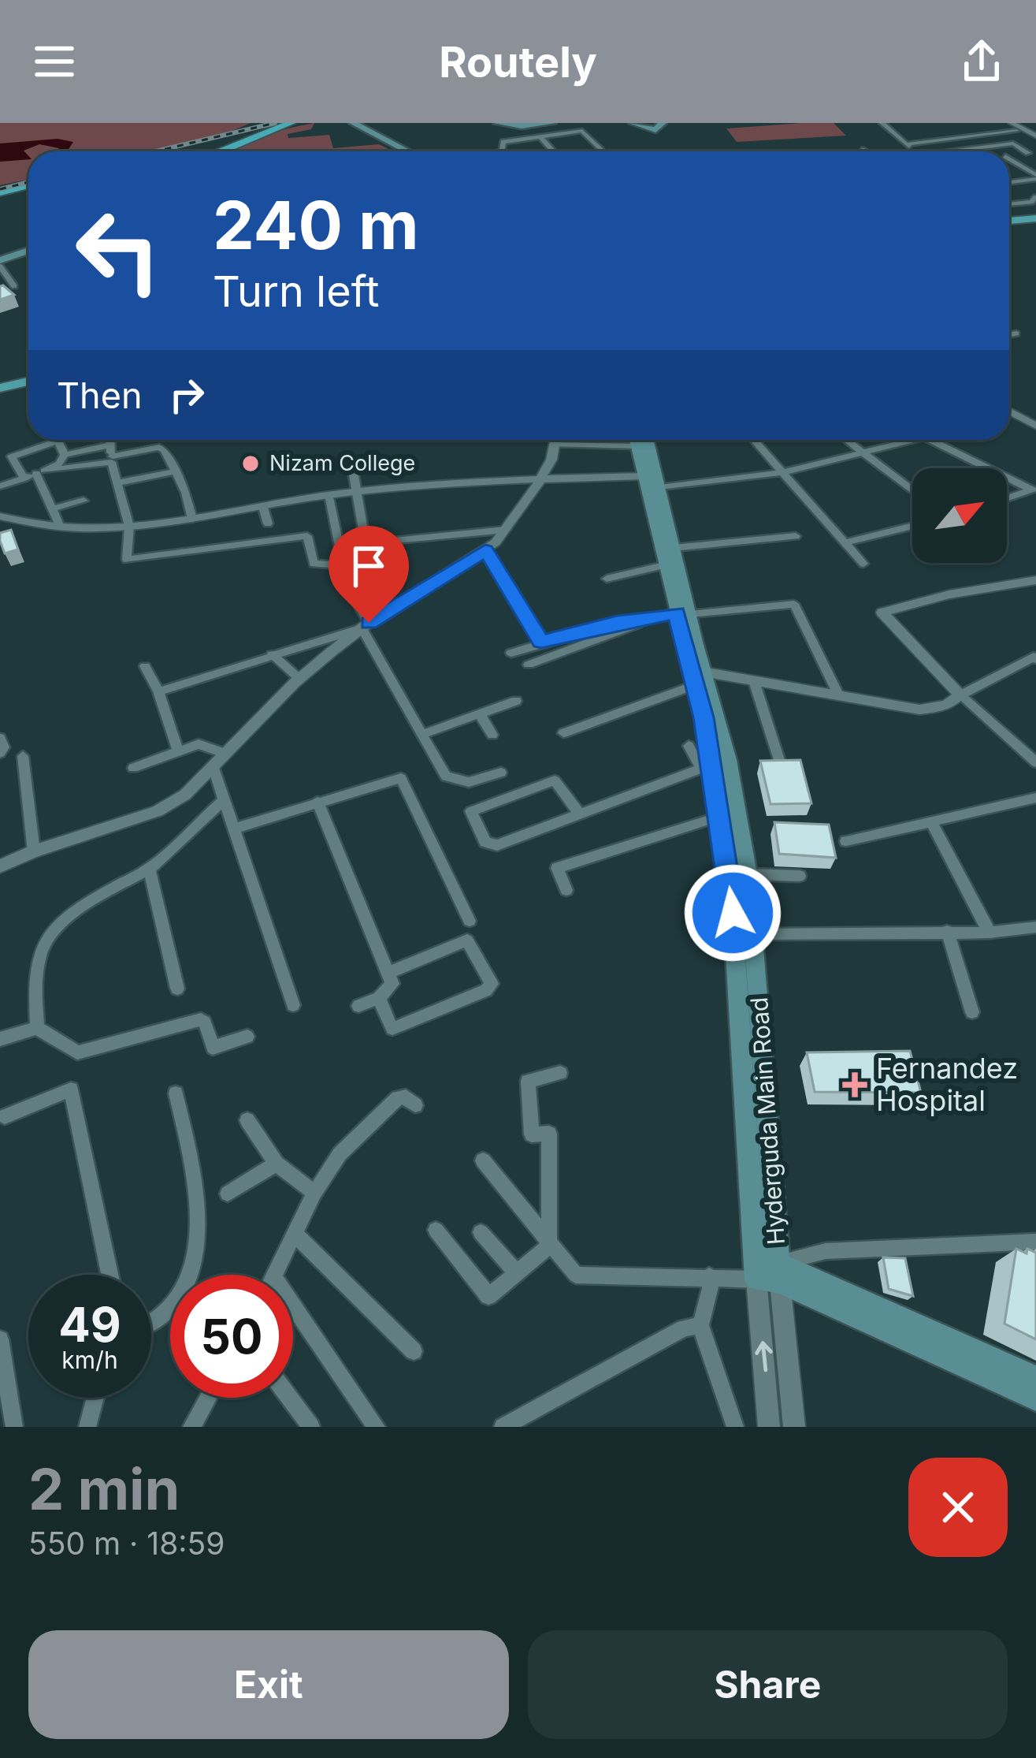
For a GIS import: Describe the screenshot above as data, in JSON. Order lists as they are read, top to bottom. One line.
{"streets":{"main road":["Hyderguda Main Road"]},"places":{"other":["Nizam College"],"health":["Fernandez Hospital"]},"north":"top right","page":{"header":"Routely","turn":["240 m","Turn left"],"then":"Then","speed":"49 km/h","limit":"50","heading":["2 min","550 m · 18:59"],"buttons":["Exit","Share"]}}
